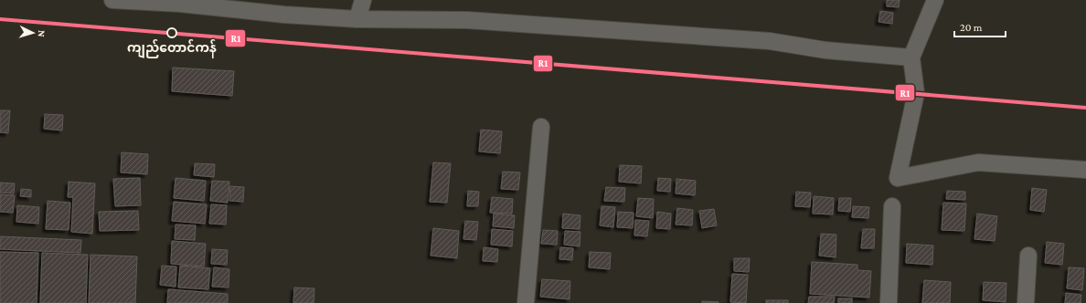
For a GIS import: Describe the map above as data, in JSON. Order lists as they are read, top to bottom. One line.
{"places":["ကျည်တောင်ကန်"],"lines":["transit line R1"],"scale_bar":"20 m","north":"right"}
